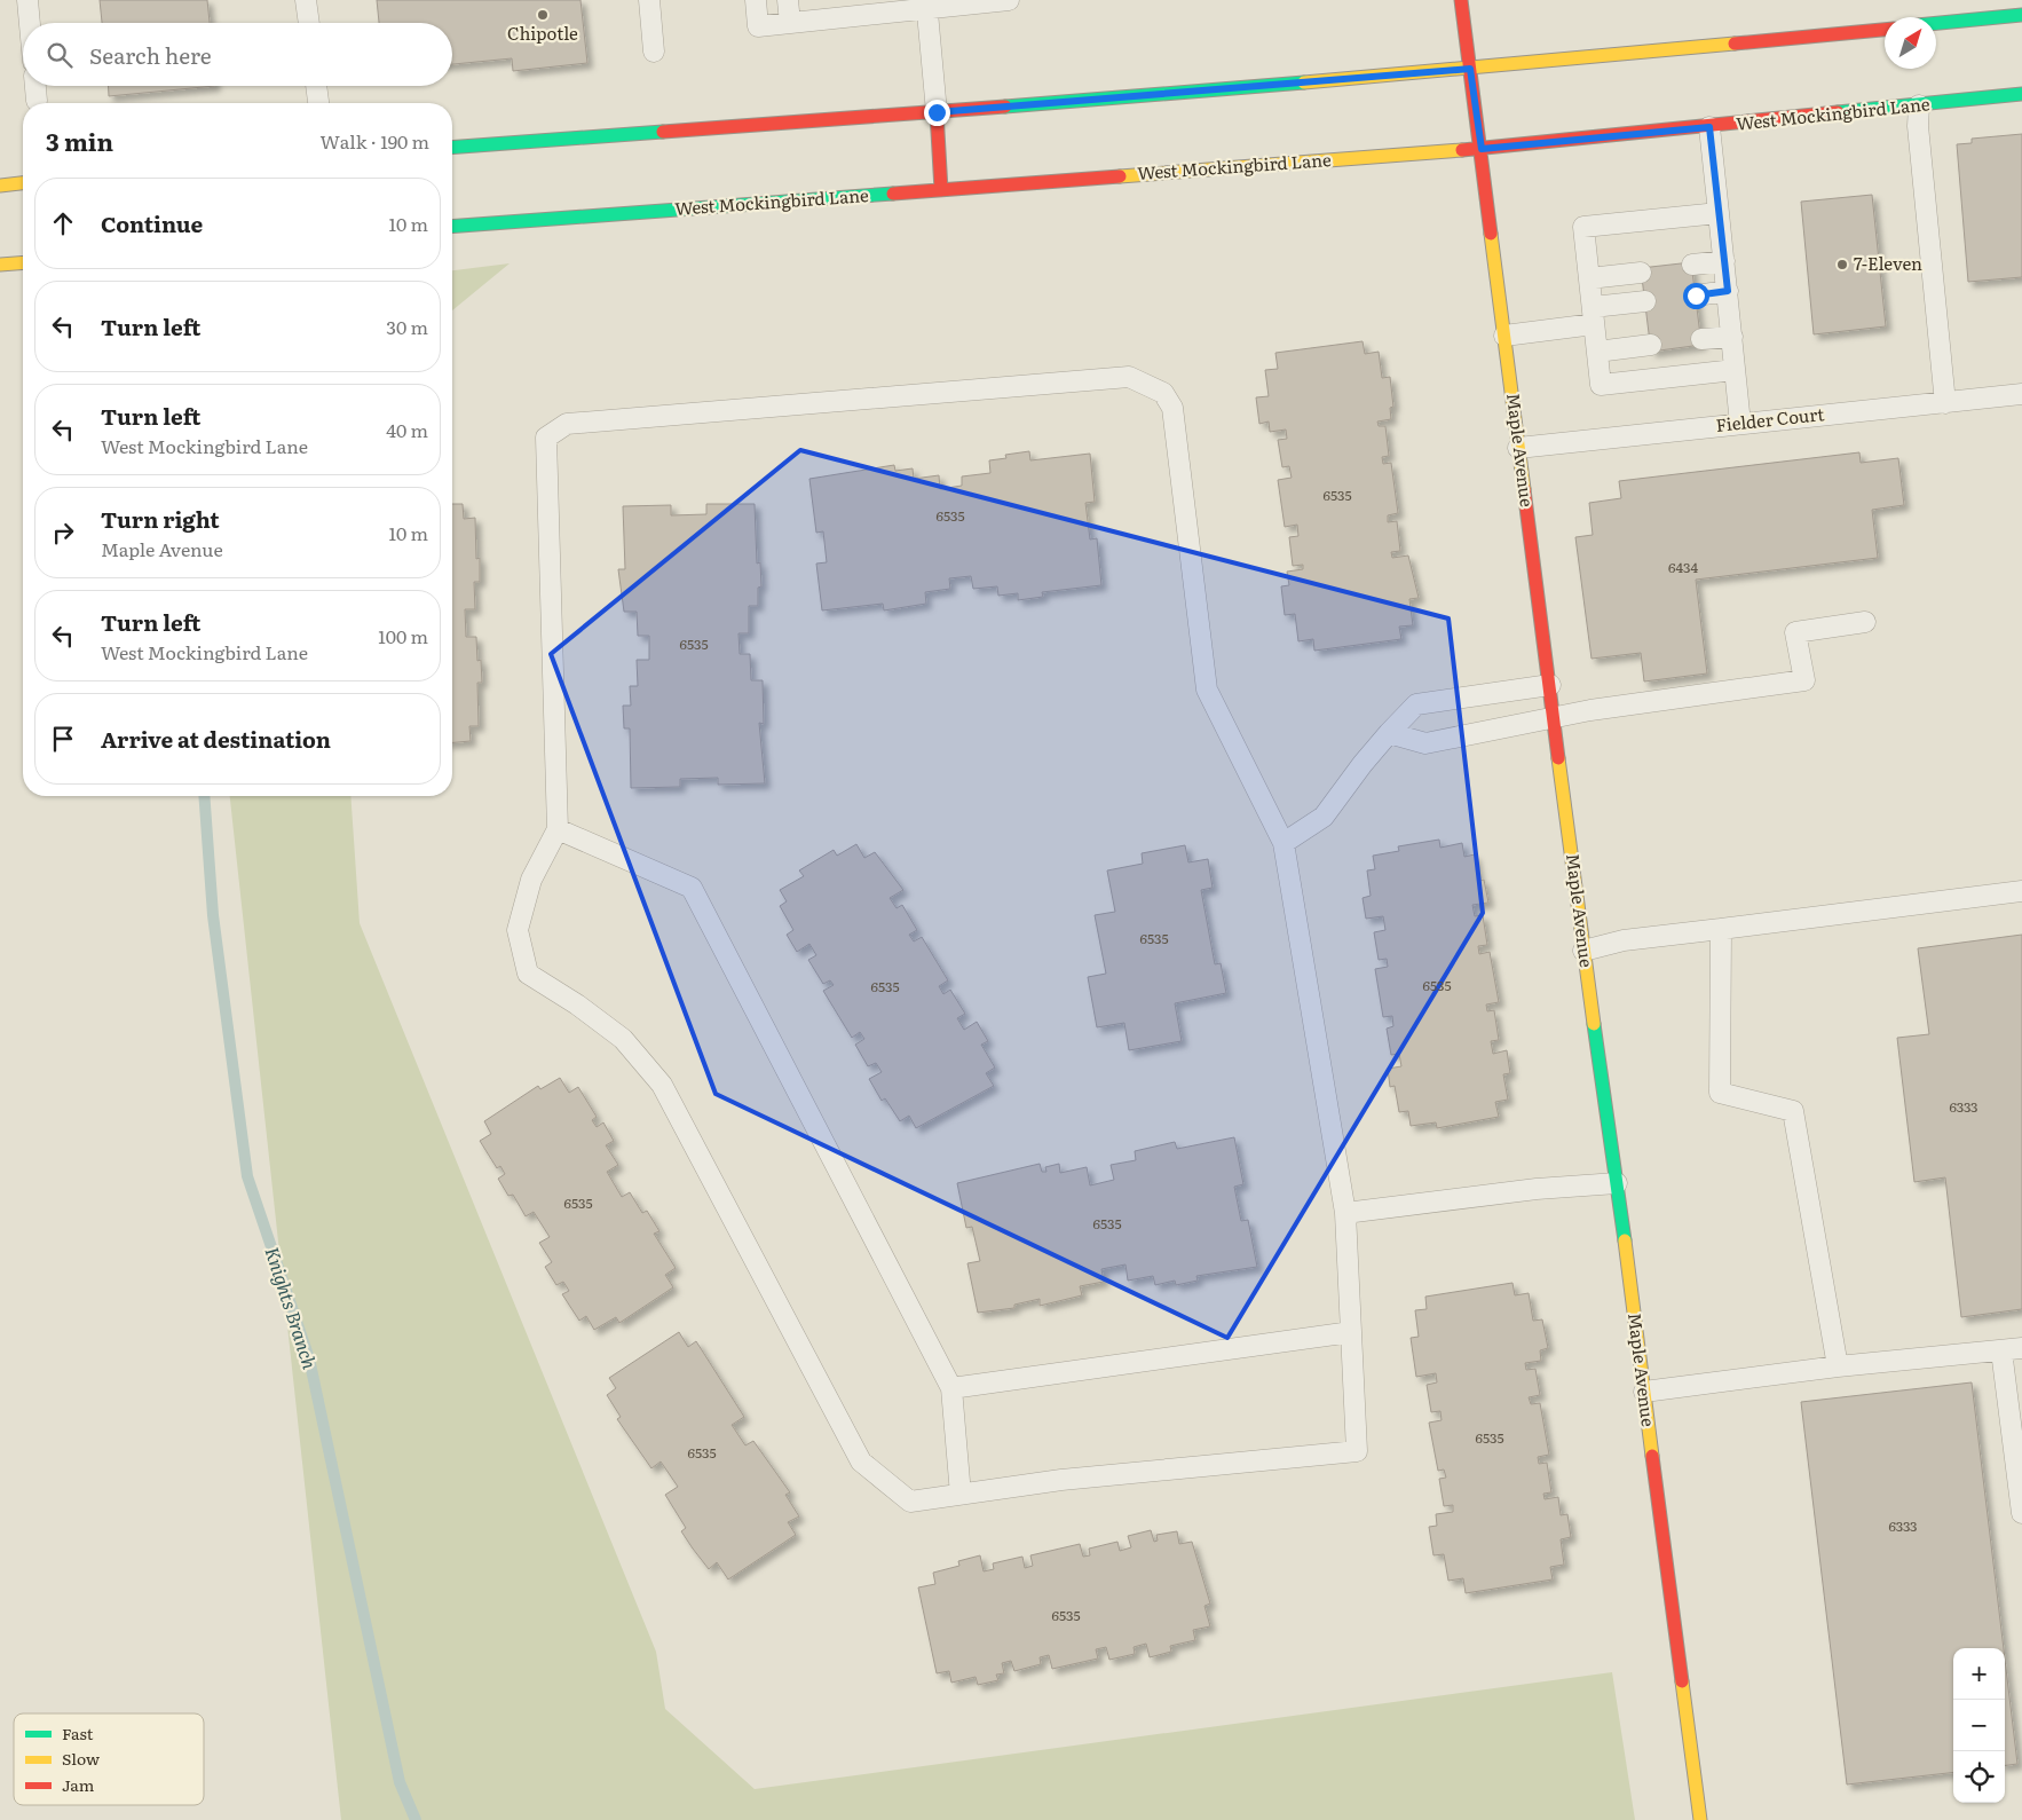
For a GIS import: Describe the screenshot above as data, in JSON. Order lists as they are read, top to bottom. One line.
{"streets":{"main road":["West Mockingbird Lane","Maple Avenue"],"lane":["Fielder Court"]},"crossings":[["West Mockingbird Lane","Maple Avenue"],["Fielder Court","Maple Avenue"]],"water":["Knights Branch"],"places":["Chipotle","7-Eleven"],"house_numbers":["6535","6535","6434","6535","6535","6535","6535","6333","6535","6535","6535","6535","6333","6535"],"legend":["Fast","Slow","Jam"],"north":"top right","page":{"search":"Search here","heading":["3 min","Walk · 190 m"],"list":[["Continue","10 m"],["Turn left","30 m"],["Turn left","West Mockingbird Lane","40 m"],["Turn right","Maple Avenue","10 m"],["Turn left","West Mockingbird Lane","100 m"],"Arrive at destination"],"map_buttons":["+","−"]}}
